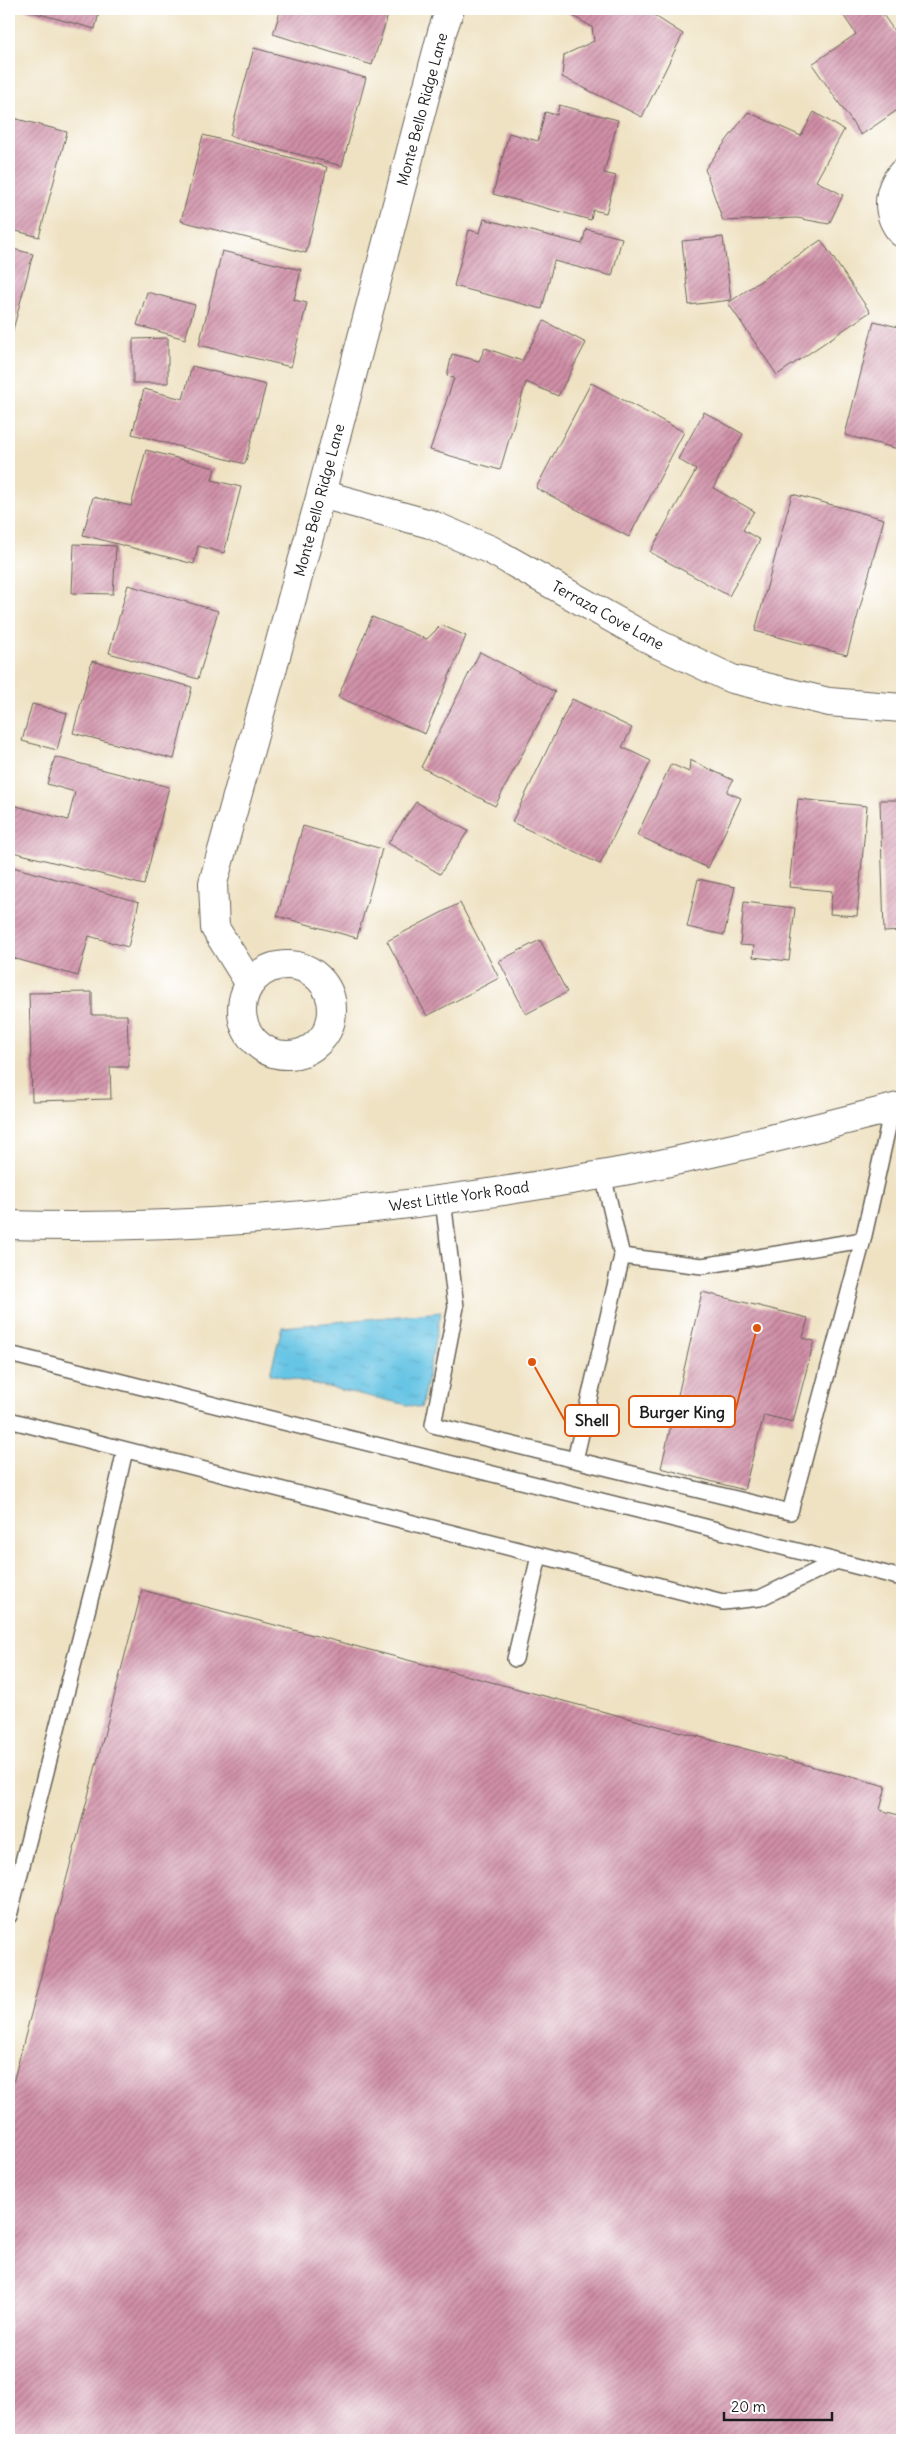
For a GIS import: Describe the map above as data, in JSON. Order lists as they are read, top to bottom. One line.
{"streets":{"street":["Monte Bello Ridge Lane","Terraza Cove Lane","West Little York Road"]},"crossings":[["Monte Bello Ridge Lane","Terraza Cove Lane"]],"places":["Burger King","Shell"],"scale_bar":"20 m"}
